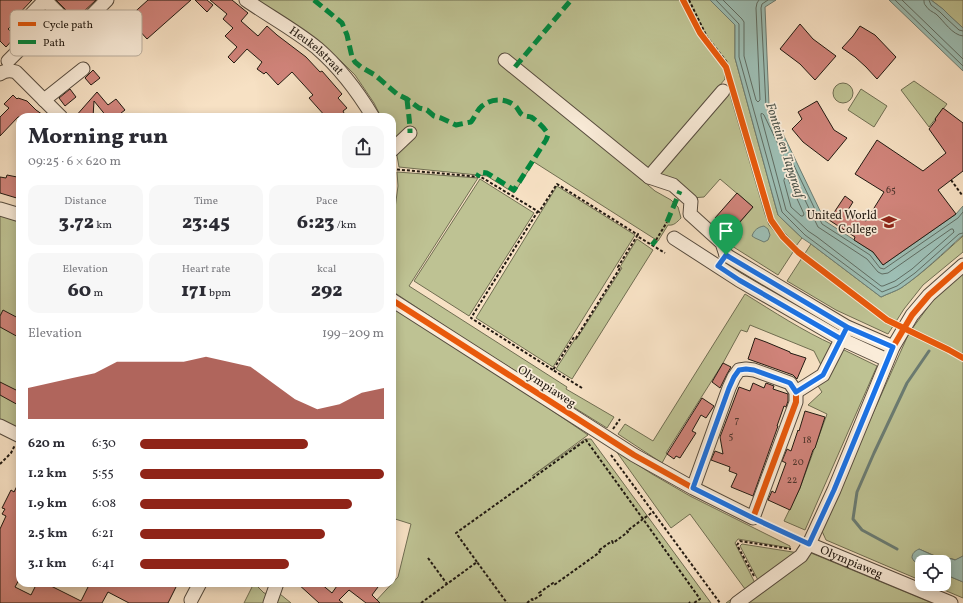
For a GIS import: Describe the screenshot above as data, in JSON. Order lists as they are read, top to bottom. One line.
{"streets":{"street":["Heukelstraat","Olympiaweg"]},"water":["Fontein en Tapgraaf"],"places":{"school or university":["United World College"]},"house_numbers":["65","7","5","18","20","22"],"legend":["Cycle path","Path"],"page":{"heading":["Morning run","09:25 · 6 × 620 m"],"stats":[["Distance","3.72 km"],["Time","23:45"],["Pace","6:23 /km"],["Elevation","60 m"],["Heart rate","171 bpm"],["kcal","292"]],"chart":["Elevation","199–209 m"],"list":[{"name":"620 m","note":"6:30"},{"name":"1.2 km","note":"5:55"},{"name":"1.9 km","note":"6:08"},{"name":"2.5 km","note":"6:21"},{"name":"3.1 km","note":"6:41"}]}}
